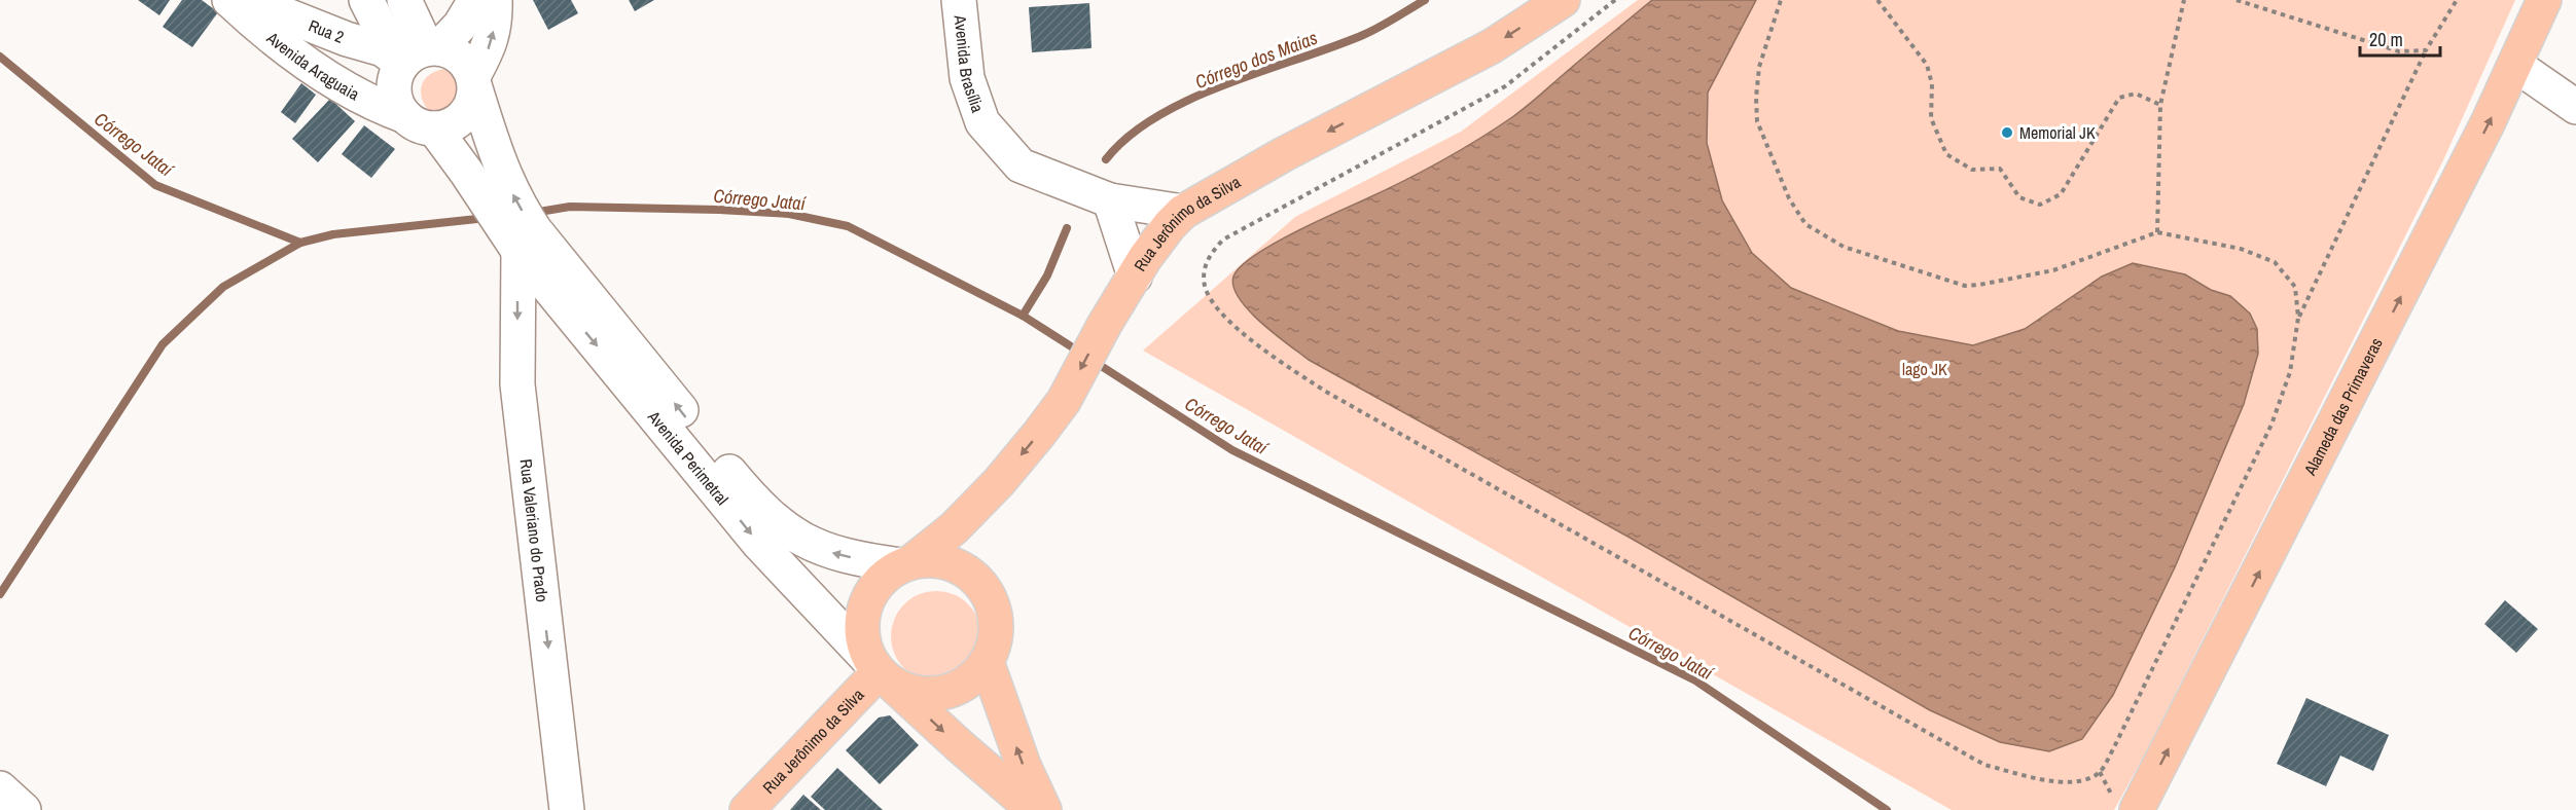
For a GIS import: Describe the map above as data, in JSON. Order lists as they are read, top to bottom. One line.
{"streets":{"main road":["Rua Jerônimo da Silva","Alameda das Primaveras","Avenida Perimetral"],"street":["Rua 2","Avenida Brasília","Avenida Araguaia","Rua Valeriano do Prado"]},"crossings":[["Rua 2","Avenida Araguaia"],["Avenida Brasília","Rua Jerônimo da Silva"],["Rua Jerônimo da Silva","Avenida Perimetral"],["Avenida Perimetral","Rua Valeriano do Prado"]],"one_way":["Rua Jerônimo da Silva","Alameda das Primaveras","Rua Valeriano do Prado"],"water":["Córrego dos Maias","Córrego Jataí"],"parks":["lago JK"],"places":["Memorial JK"],"scale_bar":"20 m"}
